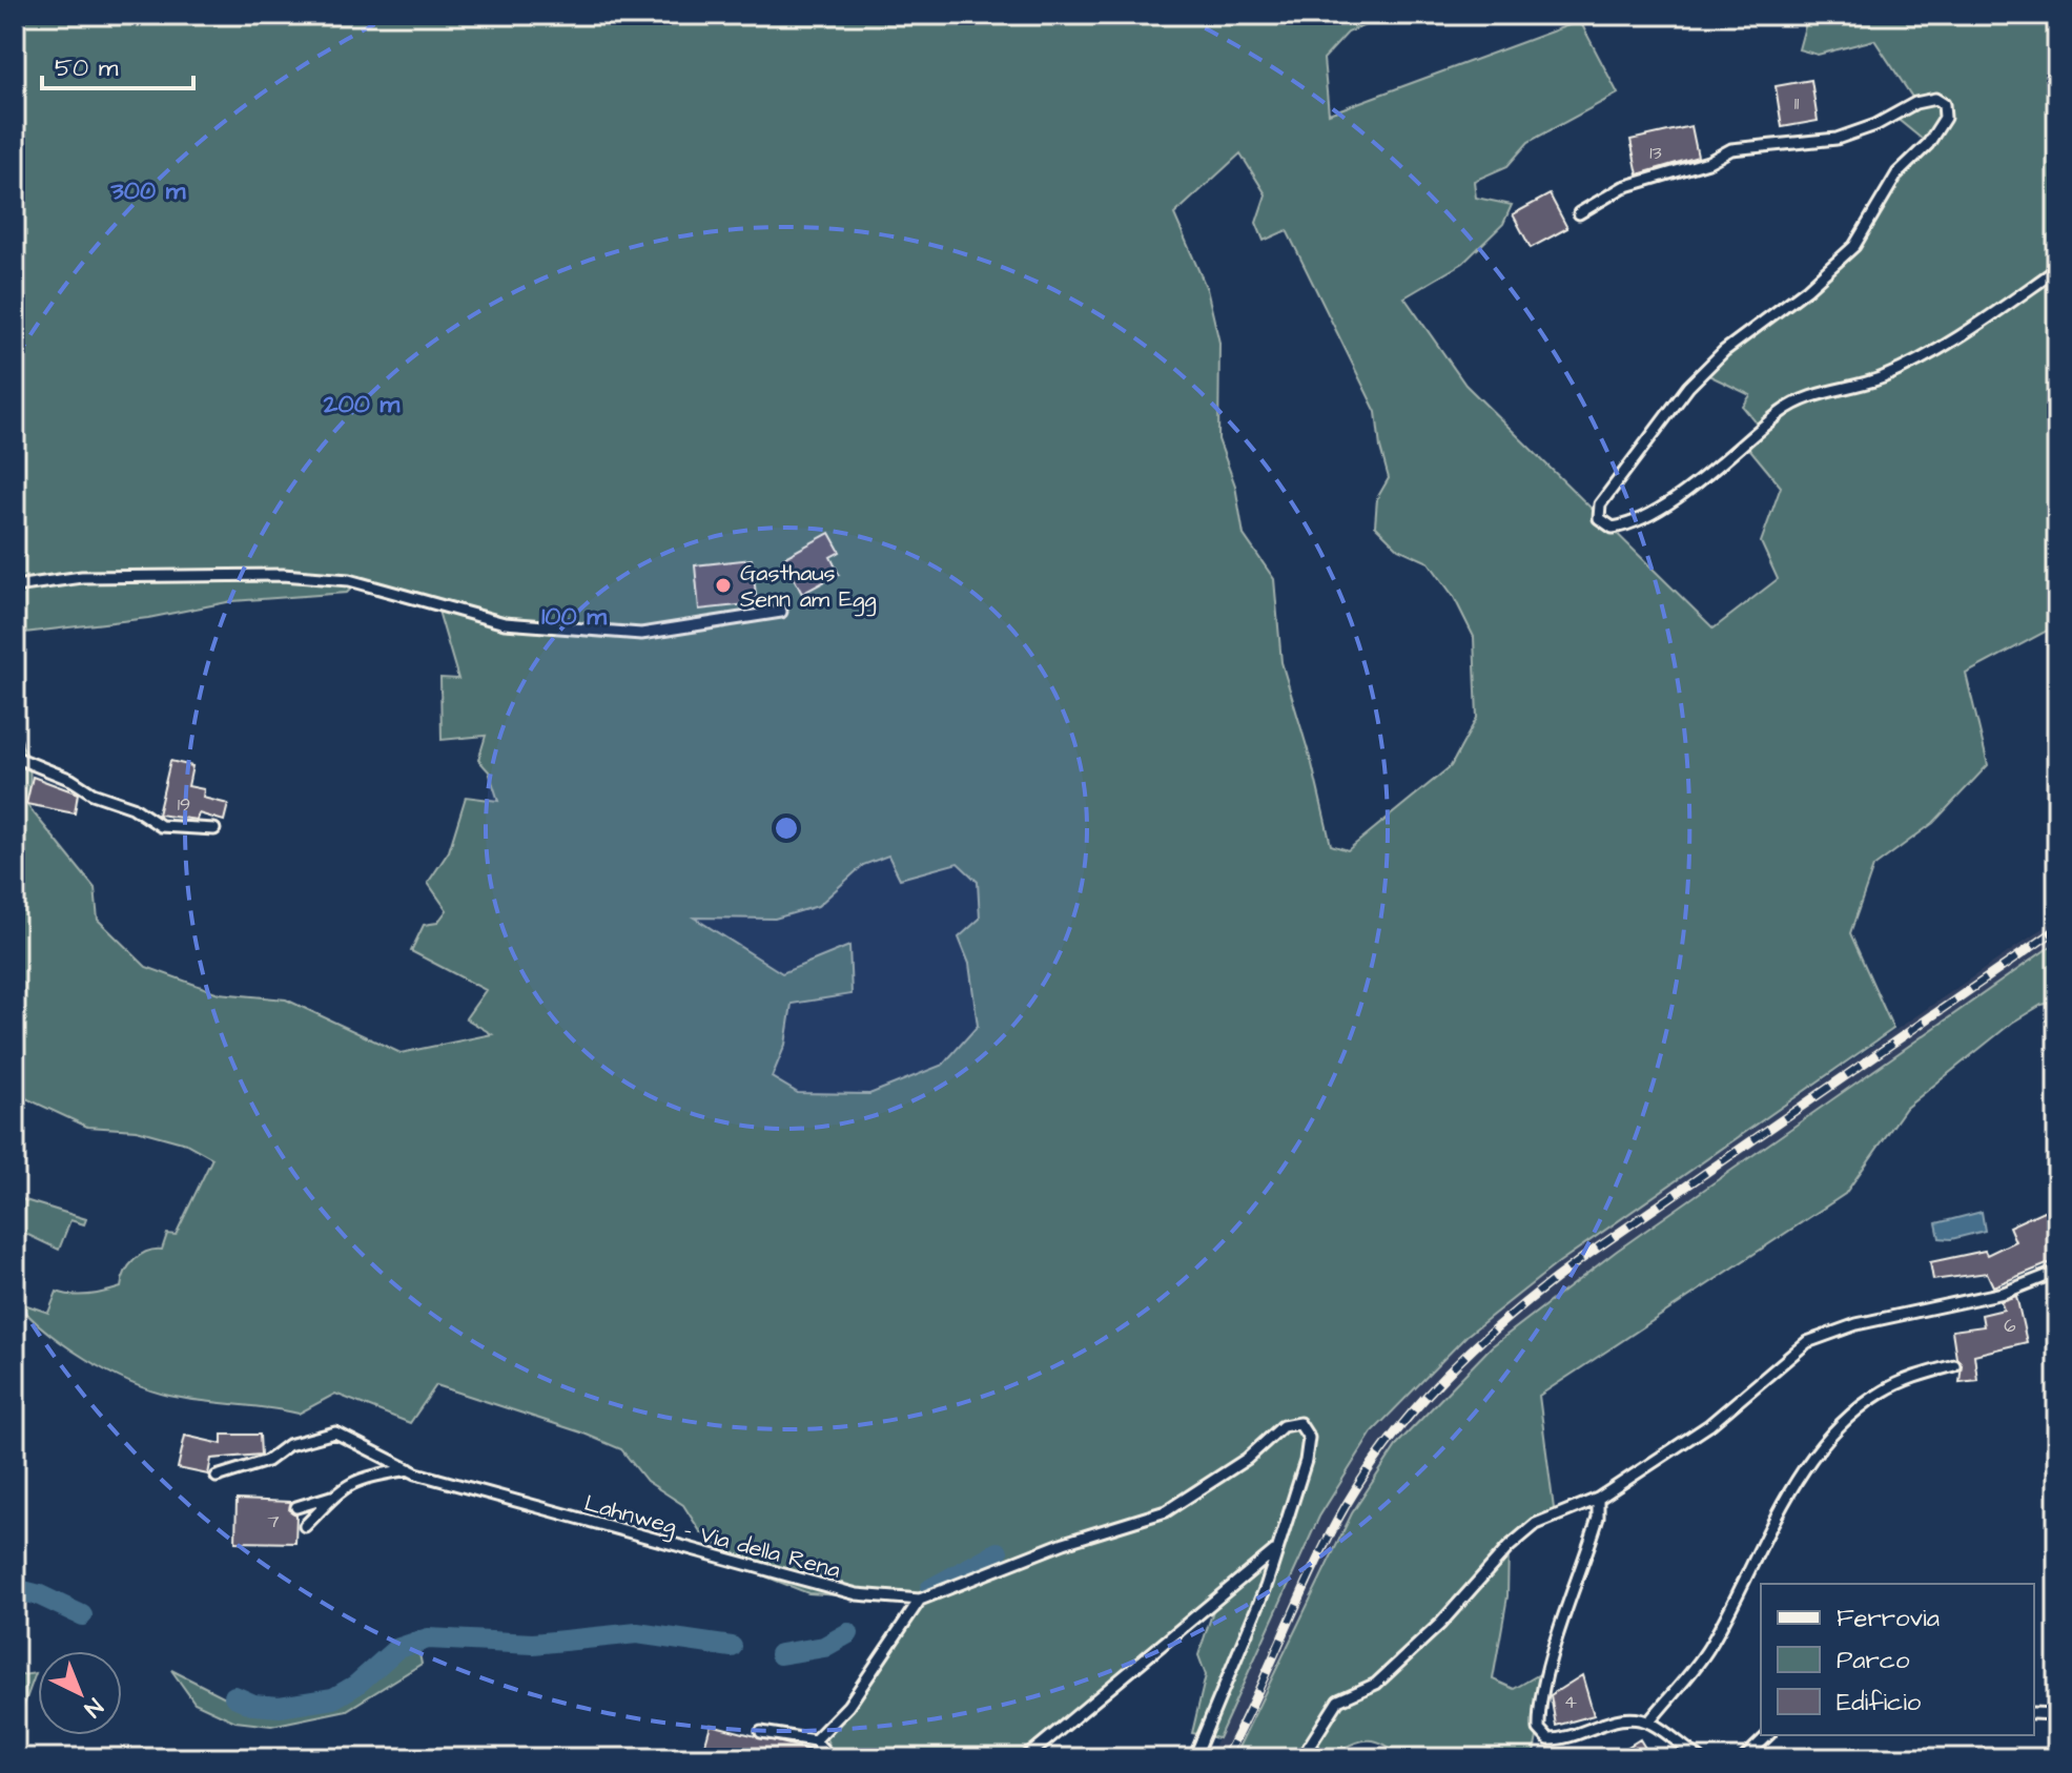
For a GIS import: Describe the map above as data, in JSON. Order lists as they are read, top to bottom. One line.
{"streets":{"lane":["Lahnweg - Via della Rena"]},"places":["Gasthaus Senn am Egg"],"house_numbers":["11","13","19","6","7","4"],"legend":["Ferrovia","Parco","Edificio"],"scale_bar":"50 m","north":"bottom right","rings":["300 m","200 m","100 m"]}
